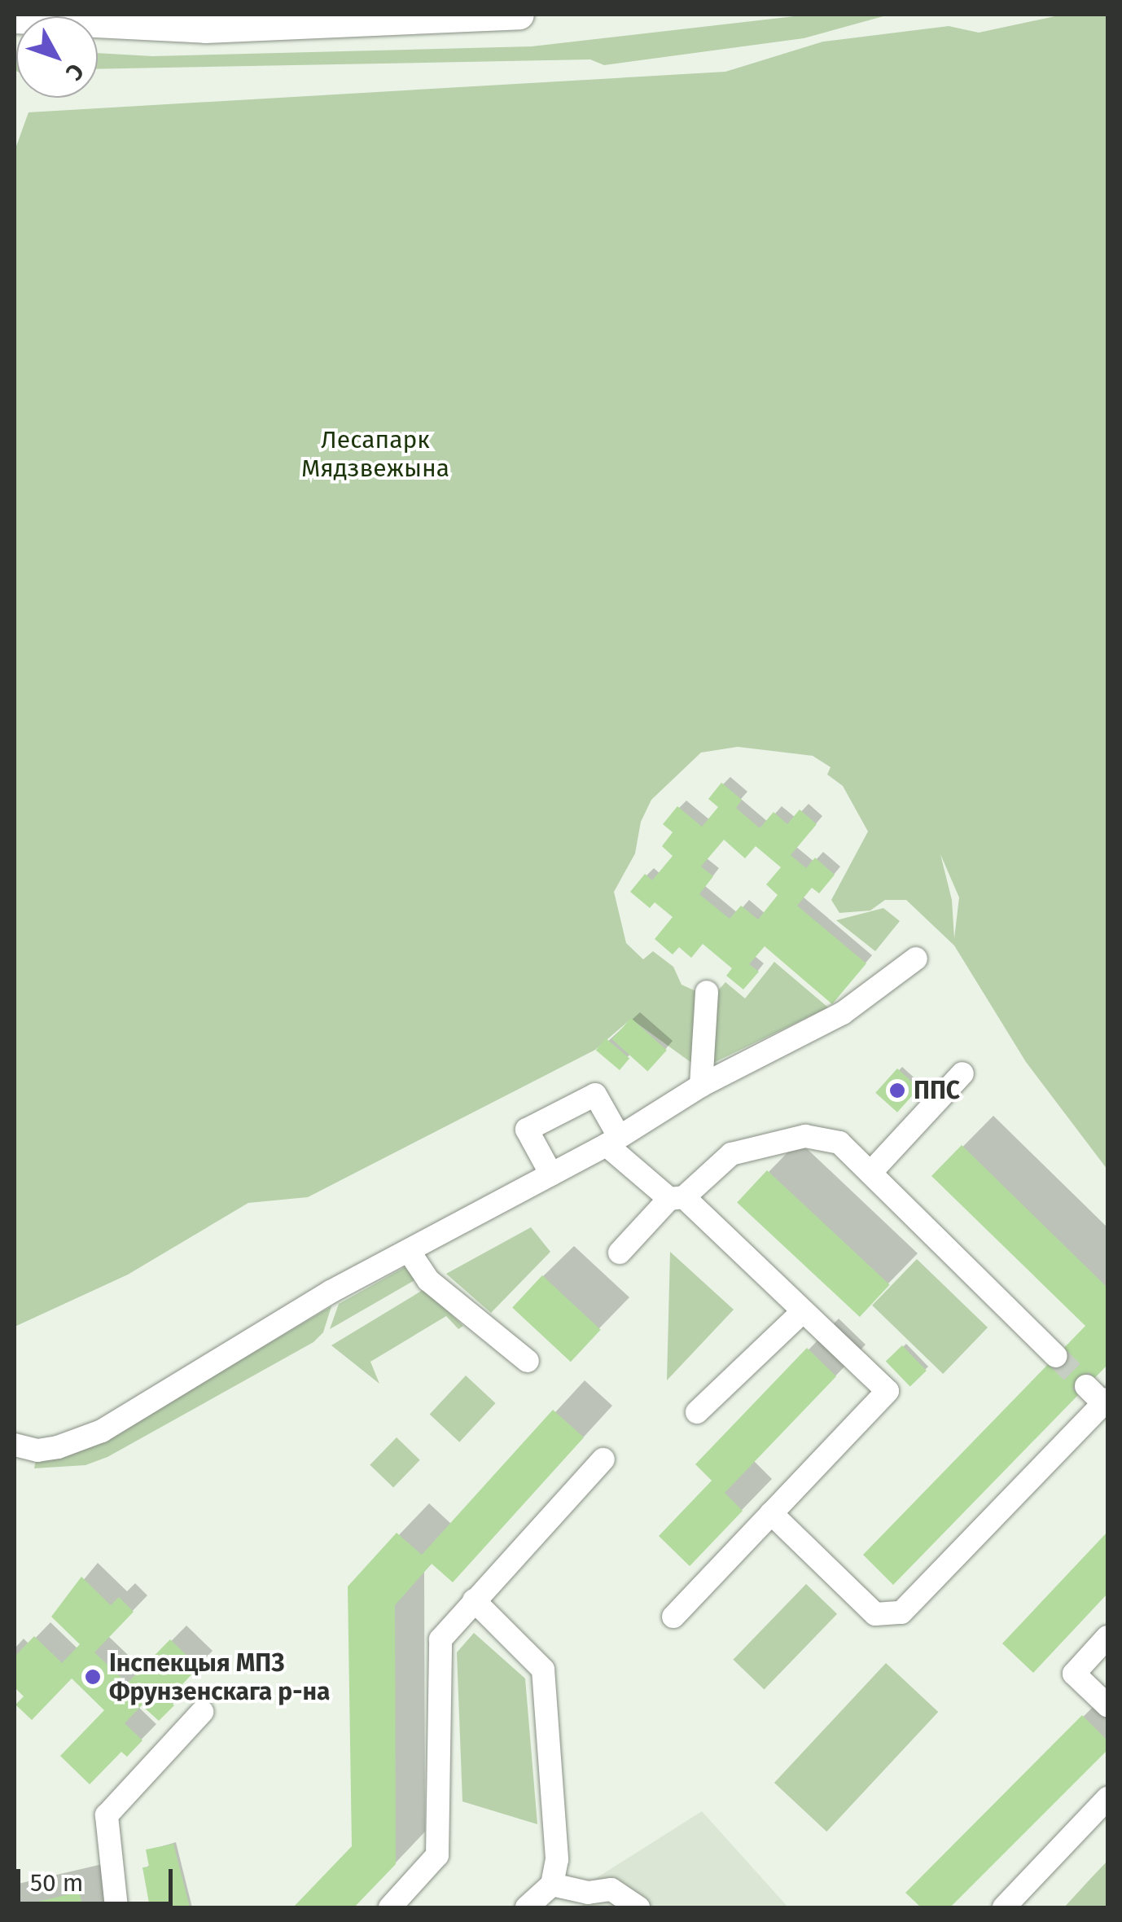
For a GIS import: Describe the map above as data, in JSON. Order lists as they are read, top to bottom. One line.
{"parks":["Лесапарк Мядзвежына"],"places":["ППС","Інспекцыя МПЗ Фрунзенскага р-на"],"scale_bar":"50 m","north":"bottom right"}
